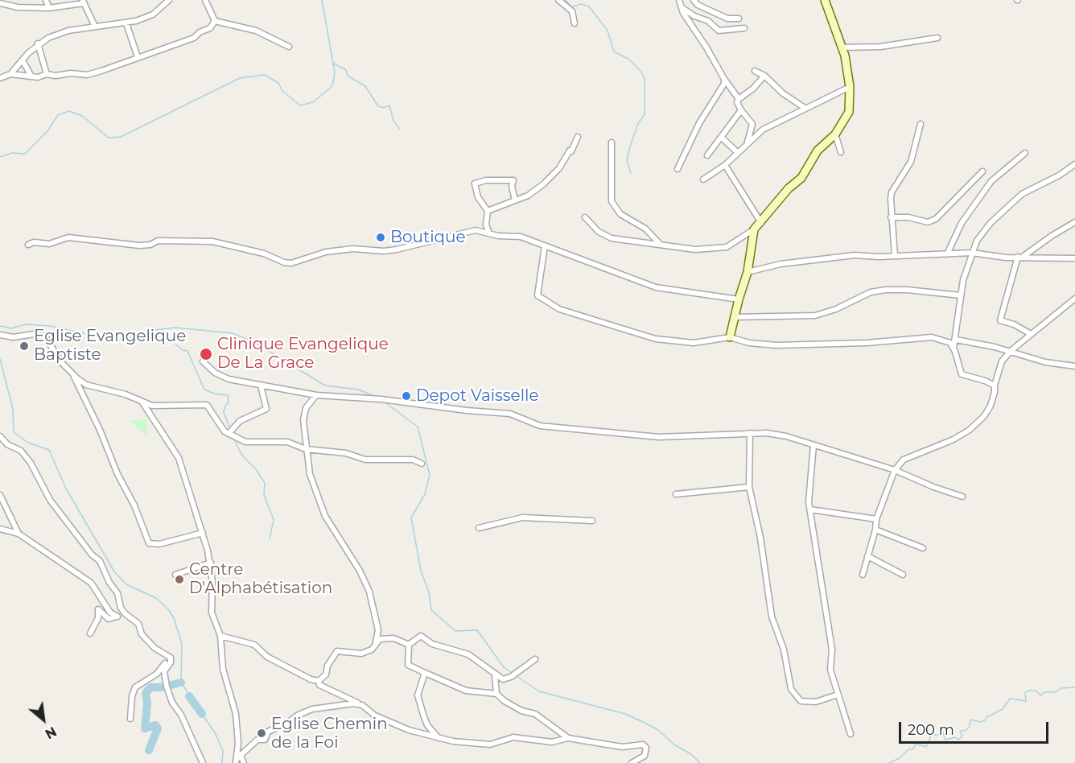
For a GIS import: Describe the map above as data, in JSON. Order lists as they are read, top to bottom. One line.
{"places":["Boutique","Eglise Evangelique Baptiste","Clinique Evangelique De La Grace","Depot Vaisselle","Centre D'Alphabétisation","Eglise Chemin de la Foi"],"scale_bar":"200 m","north":"bottom right"}
